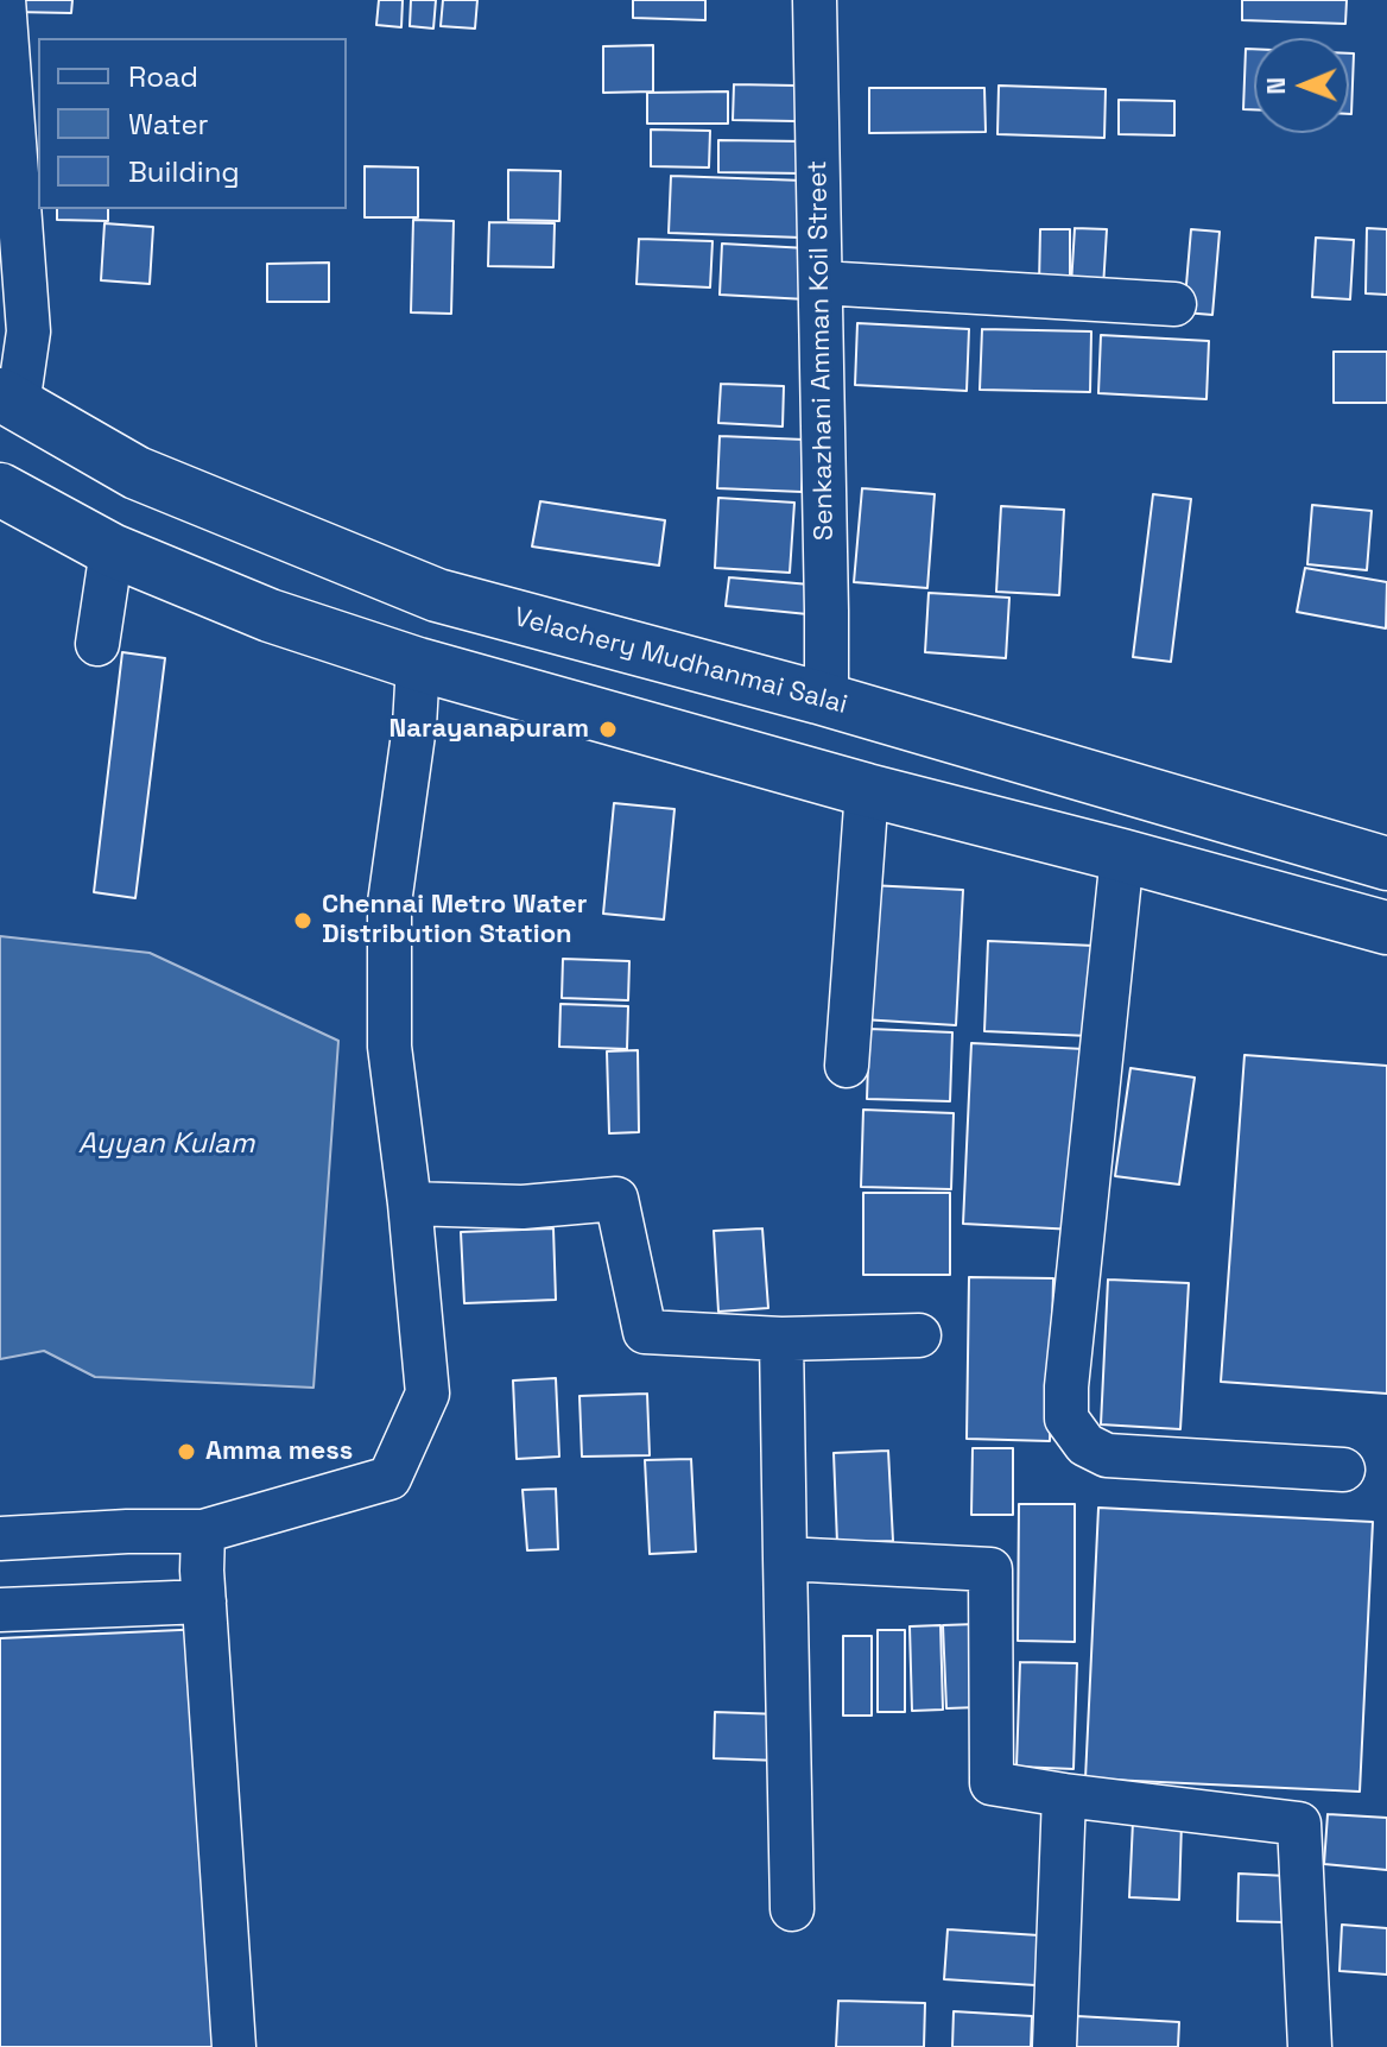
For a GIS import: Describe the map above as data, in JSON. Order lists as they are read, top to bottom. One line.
{"streets":{"main road":["Velachery Mudhanmai Salai"],"street":["Senkazhani Amman Koil Street"]},"crossings":[["Senkazhani Amman Koil Street","Velachery Mudhanmai Salai"]],"water":["Ayyan Kulam"],"places":["Narayanapuram","Chennai Metro Water Distribution Station","Amma mess"],"legend":["Road","Water","Building"],"north":"left"}
